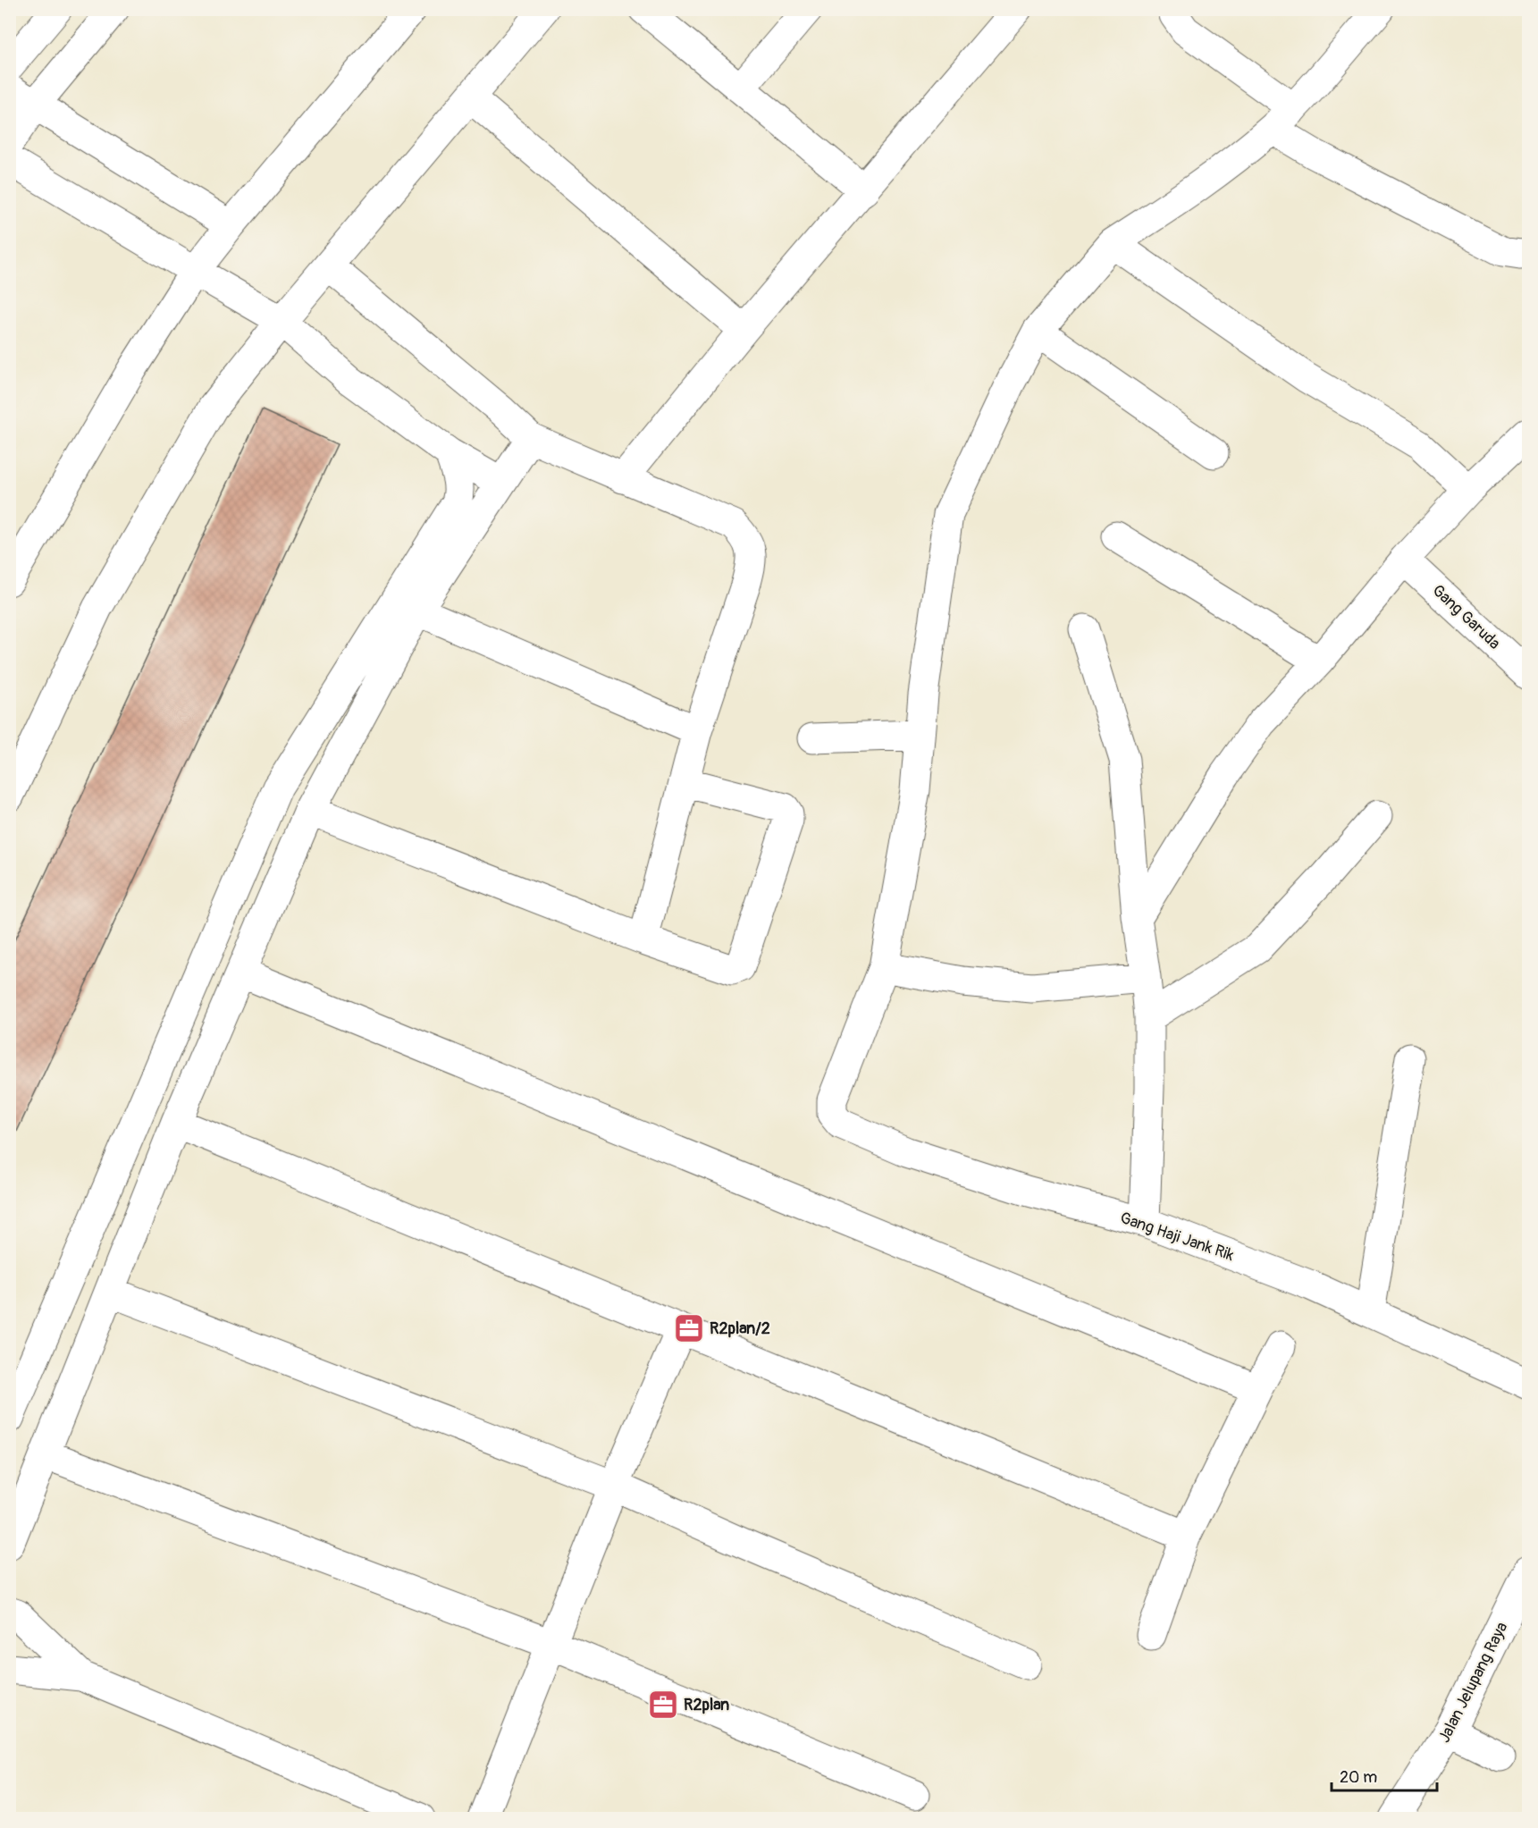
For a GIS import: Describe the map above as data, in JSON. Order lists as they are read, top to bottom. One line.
{"streets":{"street":["Gang Garuda","Gang Haji Jank Rik","Jalan Jelupang Raya"]},"places":{"office":["R2plan/2","R2plan"]},"scale_bar":"20 m"}
